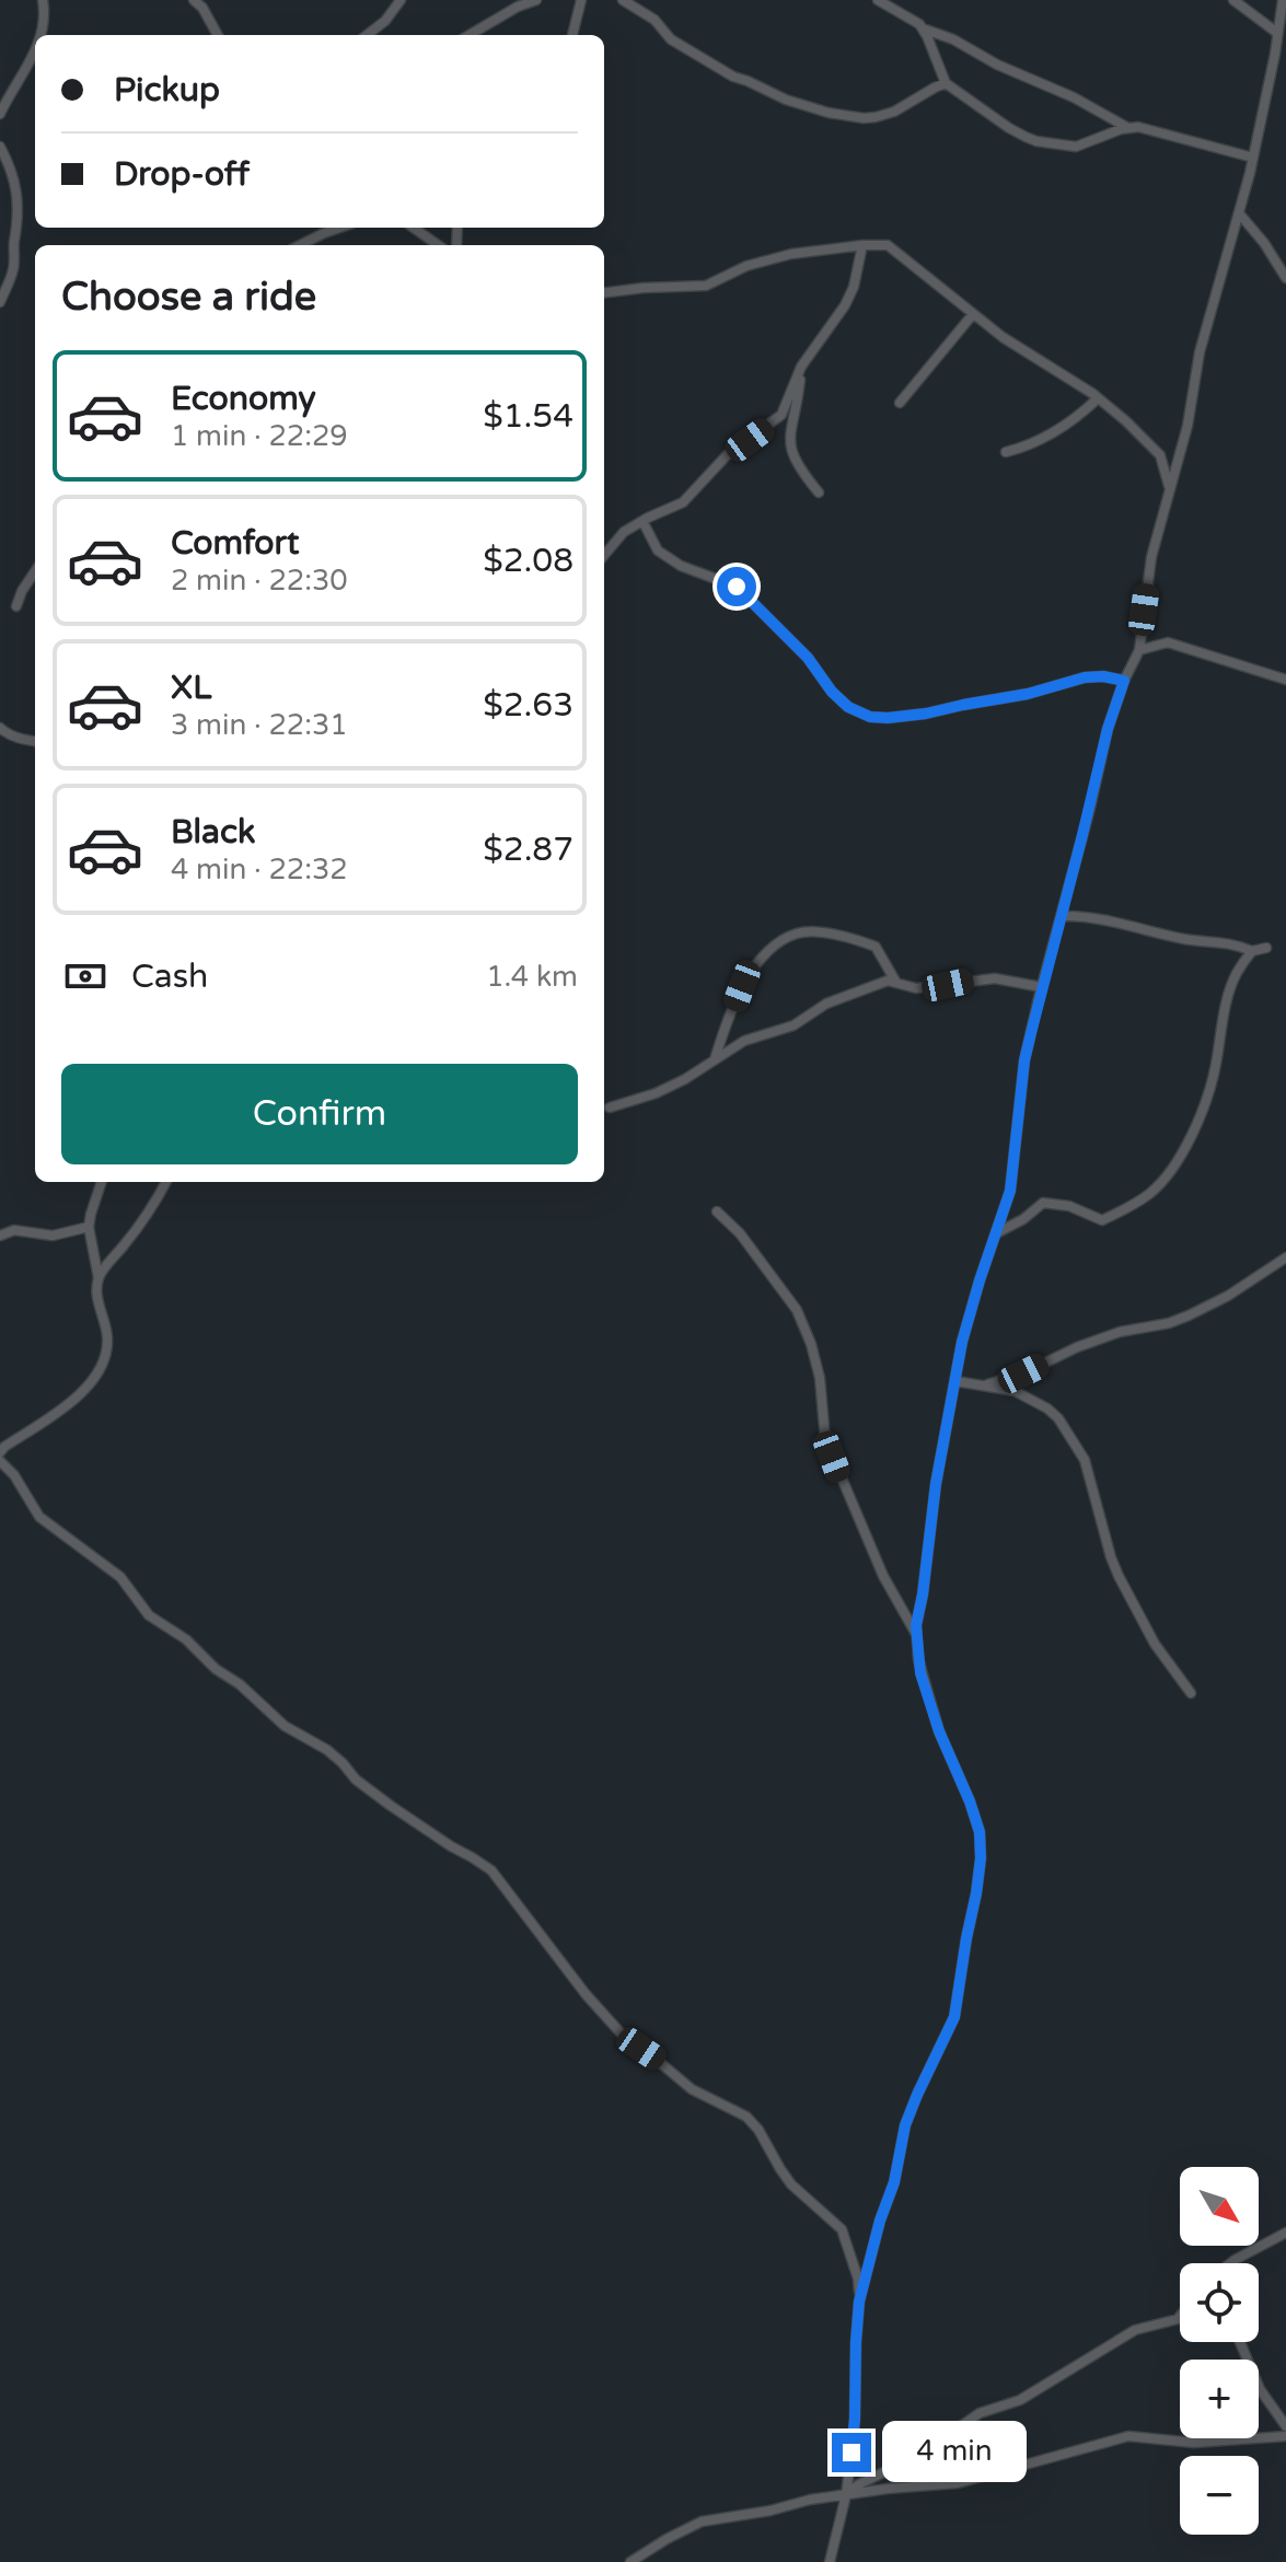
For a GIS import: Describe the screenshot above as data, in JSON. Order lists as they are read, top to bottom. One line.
{"north":"bottom right","page":{"banner":["Pickup","Drop-off"],"heading":"Choose a ride","list":[{"name":"Economy","note":"1 min · 22:29","value":"$1.54"},{"name":"Comfort","note":"2 min · 22:30","value":"$2.08"},{"name":"XL","note":"3 min · 22:31","value":"$2.63"},{"name":"Black","note":"4 min · 22:32","value":"$2.87"}],"pay":["Cash","1.4 km"],"buttons":"Confirm","map_buttons":["+","−"],"bubble":"4 min"}}
